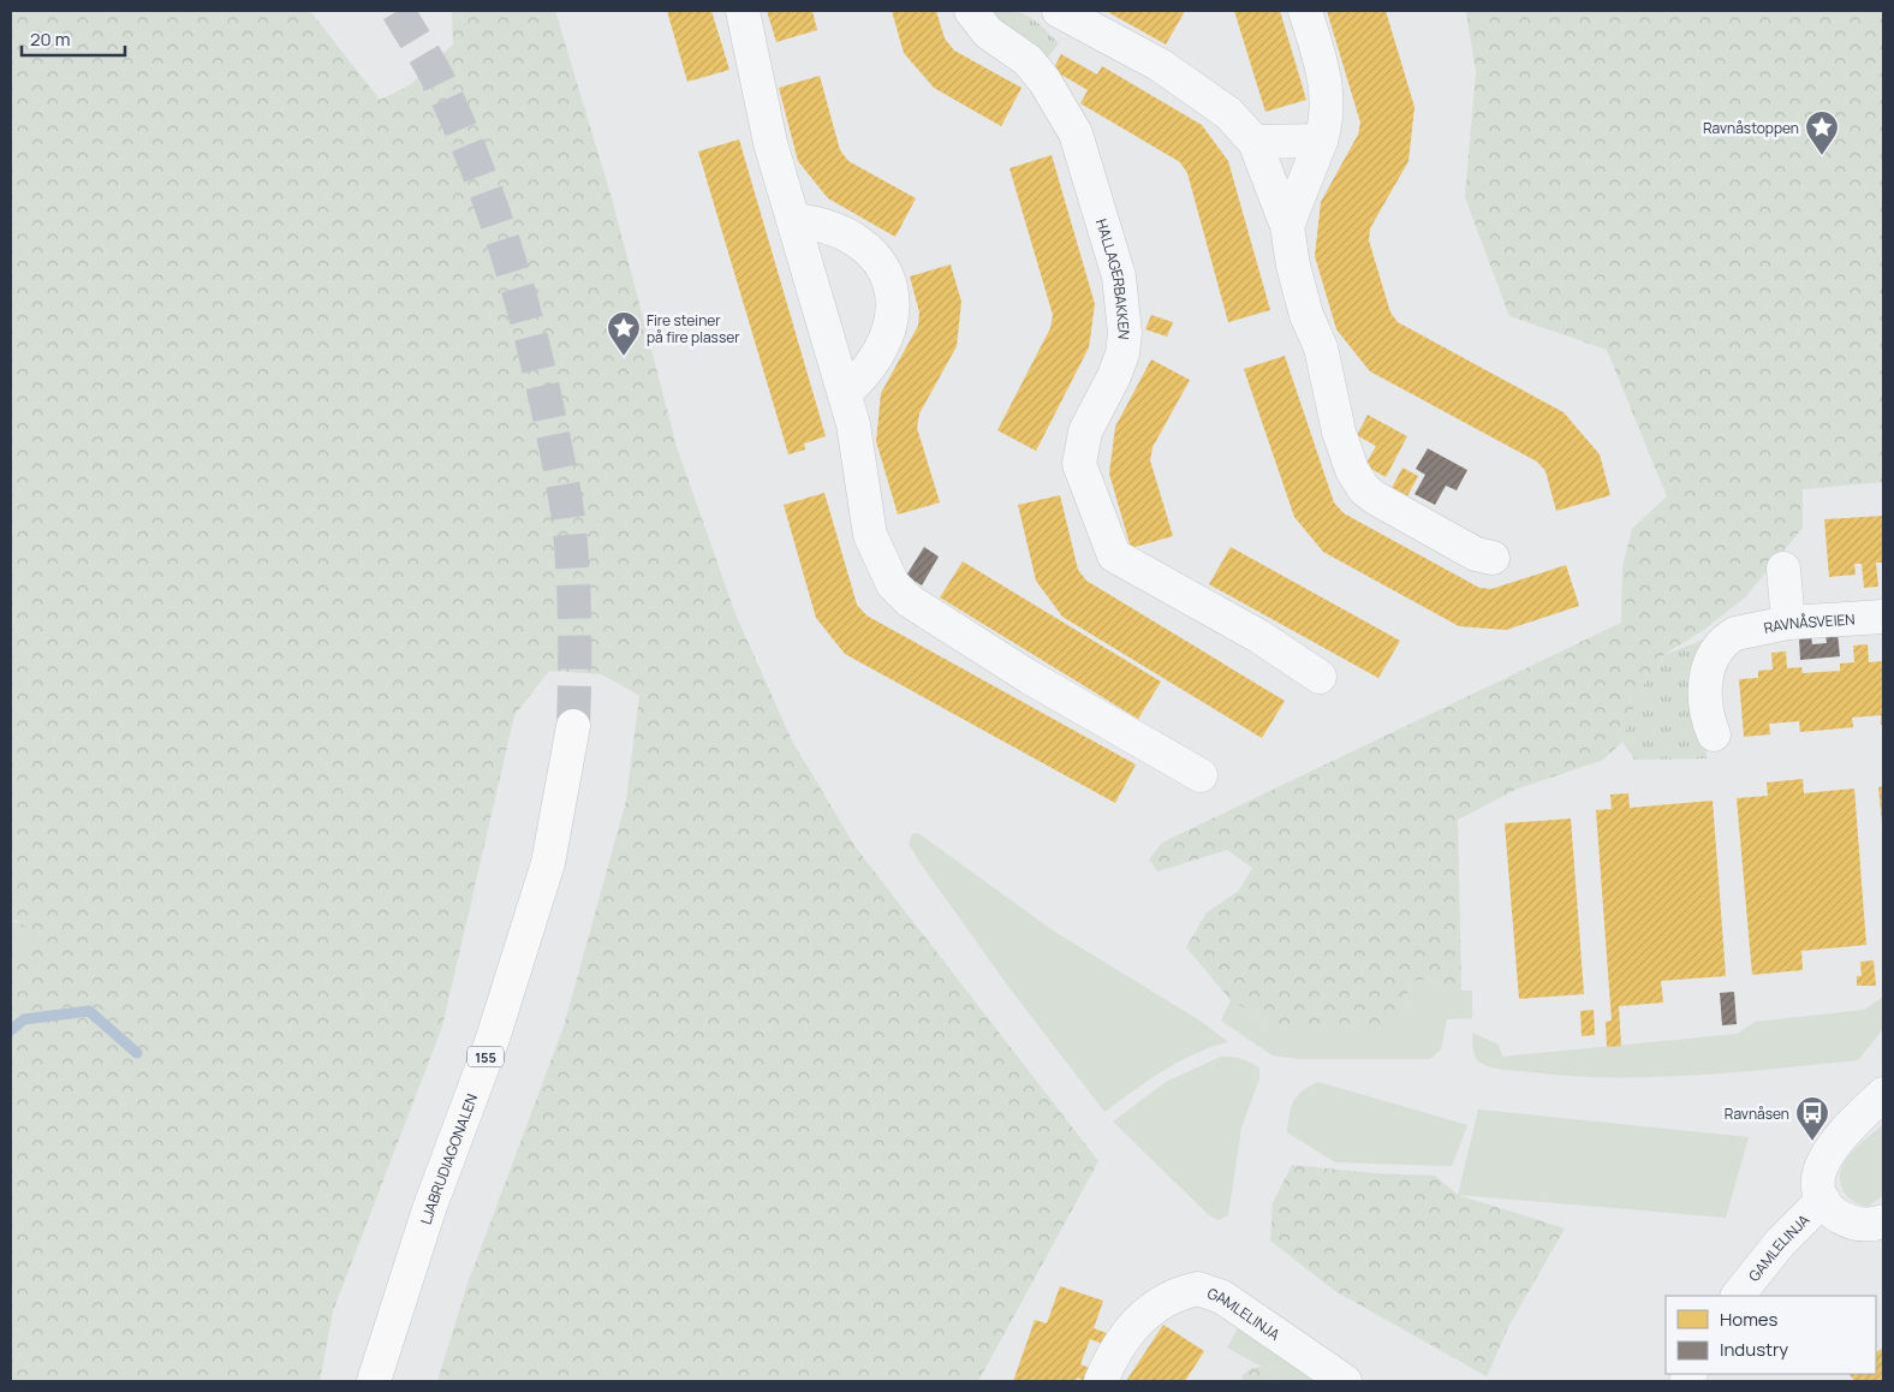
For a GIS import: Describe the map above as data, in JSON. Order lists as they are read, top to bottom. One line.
{"streets":{"main road":["155","LJABRUDIAGONALEN"],"street":["HALLAGERBAKKEN","RAVNÅSVEIEN","GAMLELINJA"]},"places":{"place":["Ravnåstoppen","Fire steiner på fire plasser"],"bus stop":["Ravnåsen"]},"legend":["Homes","Industry"],"scale_bar":"20 m"}
